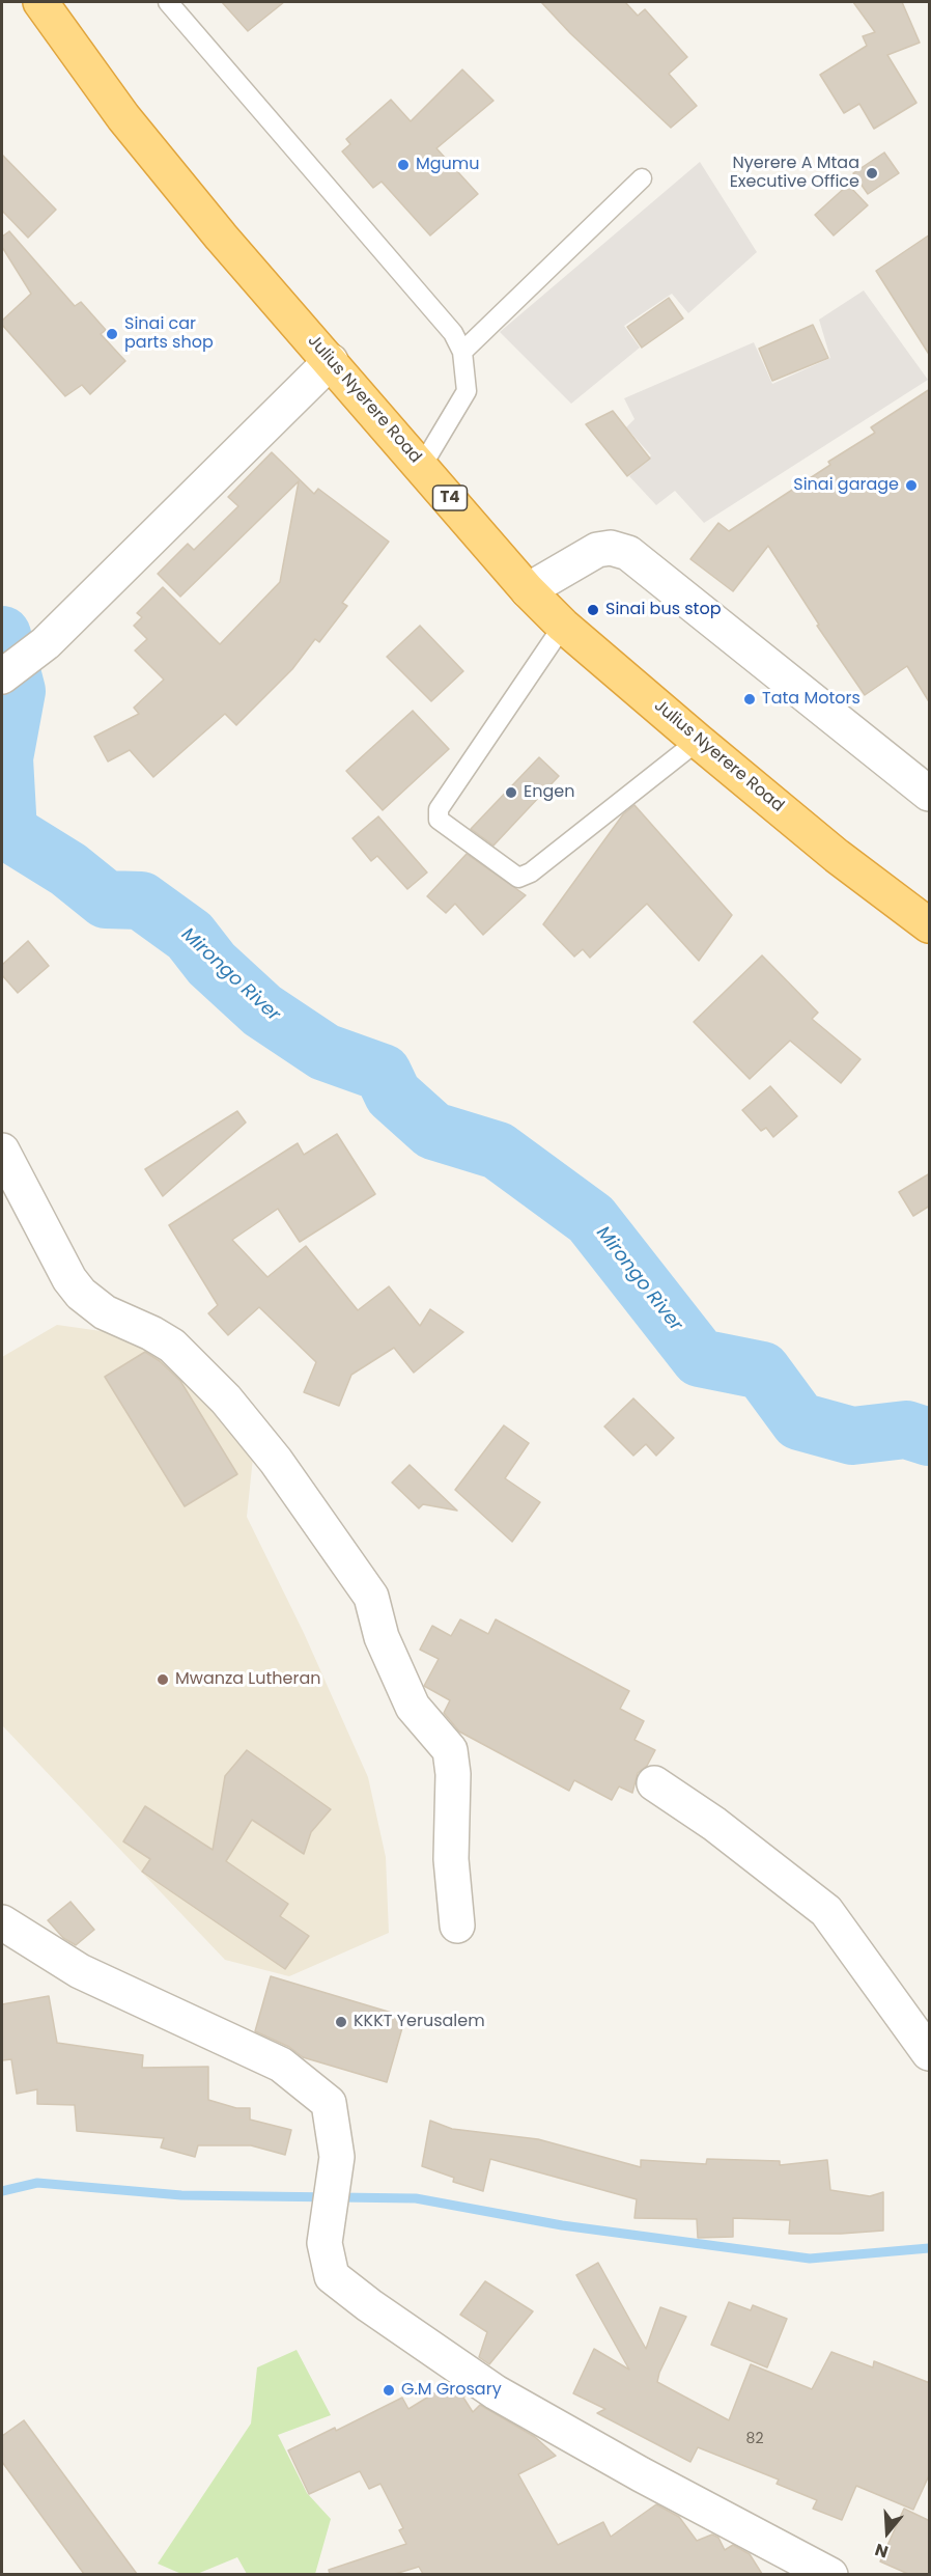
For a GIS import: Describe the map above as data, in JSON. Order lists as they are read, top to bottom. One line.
{"streets":{"highway":["Julius Nyerere Road","T4"]},"water":["Mirongo River"],"places":["Mgumu","Nyerere A Mtaa Executive Office","Sinai car parts shop","Sinai garage","Sinai bus stop","Tata Motors","Engen","Mwanza Lutheran","KKKT Yerusalem","G.M Grosary"],"house_numbers":["82"],"north":"bottom"}
